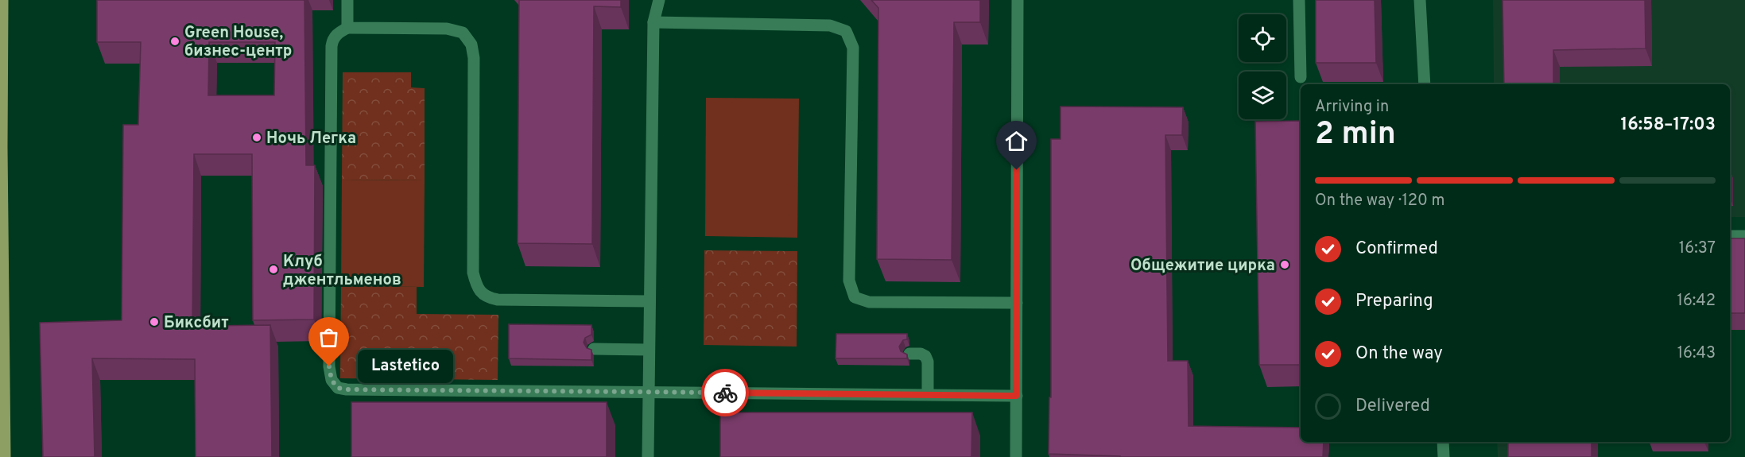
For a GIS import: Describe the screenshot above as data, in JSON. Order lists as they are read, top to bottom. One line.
{"places":["Green House, бизнес-центр","Ночь Легка","Общежитие цирка","Клуб джентльменов","Биксбит","Lastetico"],"page":{"heading":["2 min","Arriving in","16:58–17:03"],"bar":"On the way · 120 m","list":[["Confirmed","16:37"],["Preparing","16:42"],["On the way","16:43"],"Delivered"],"bubble":"Lastetico"}}
